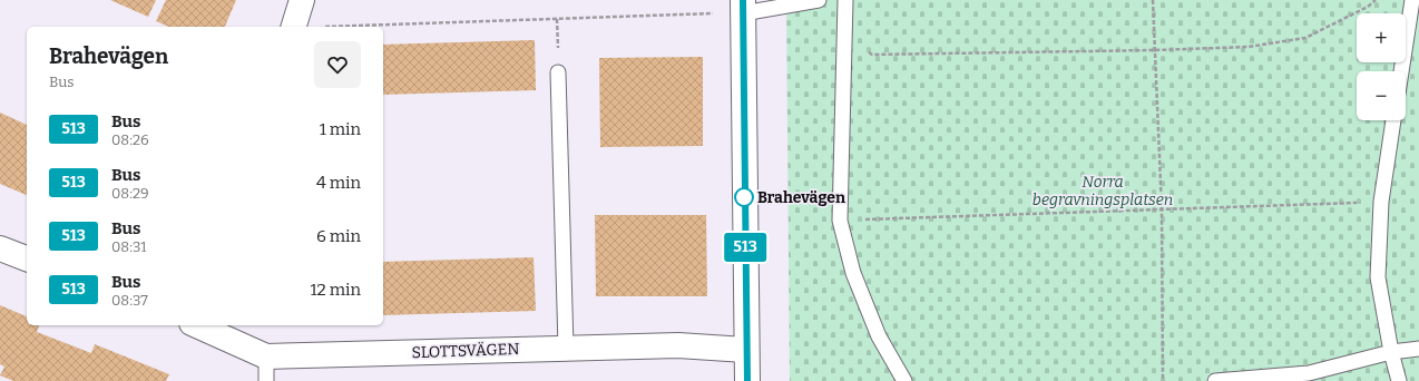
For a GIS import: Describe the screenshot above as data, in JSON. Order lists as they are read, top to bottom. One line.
{"streets":{"street":["SLOTTSVÄGEN"]},"parks":["Norra begravningsplatsen"],"places":["Brahevägen"],"lines":["bus line 513"],"page":{"on_map":"513","map_buttons":["+","−"],"heading":["Brahevägen","Bus"],"list":[{"mark":"513","name":"Bus","note":"08:26","value":"1 min"},{"mark":"513","name":"Bus","note":"08:29","value":"4 min"},{"mark":"513","name":"Bus","note":"08:31","value":"6 min"},{"mark":"513","name":"Bus","note":"08:37","value":"12 min"}]}}
